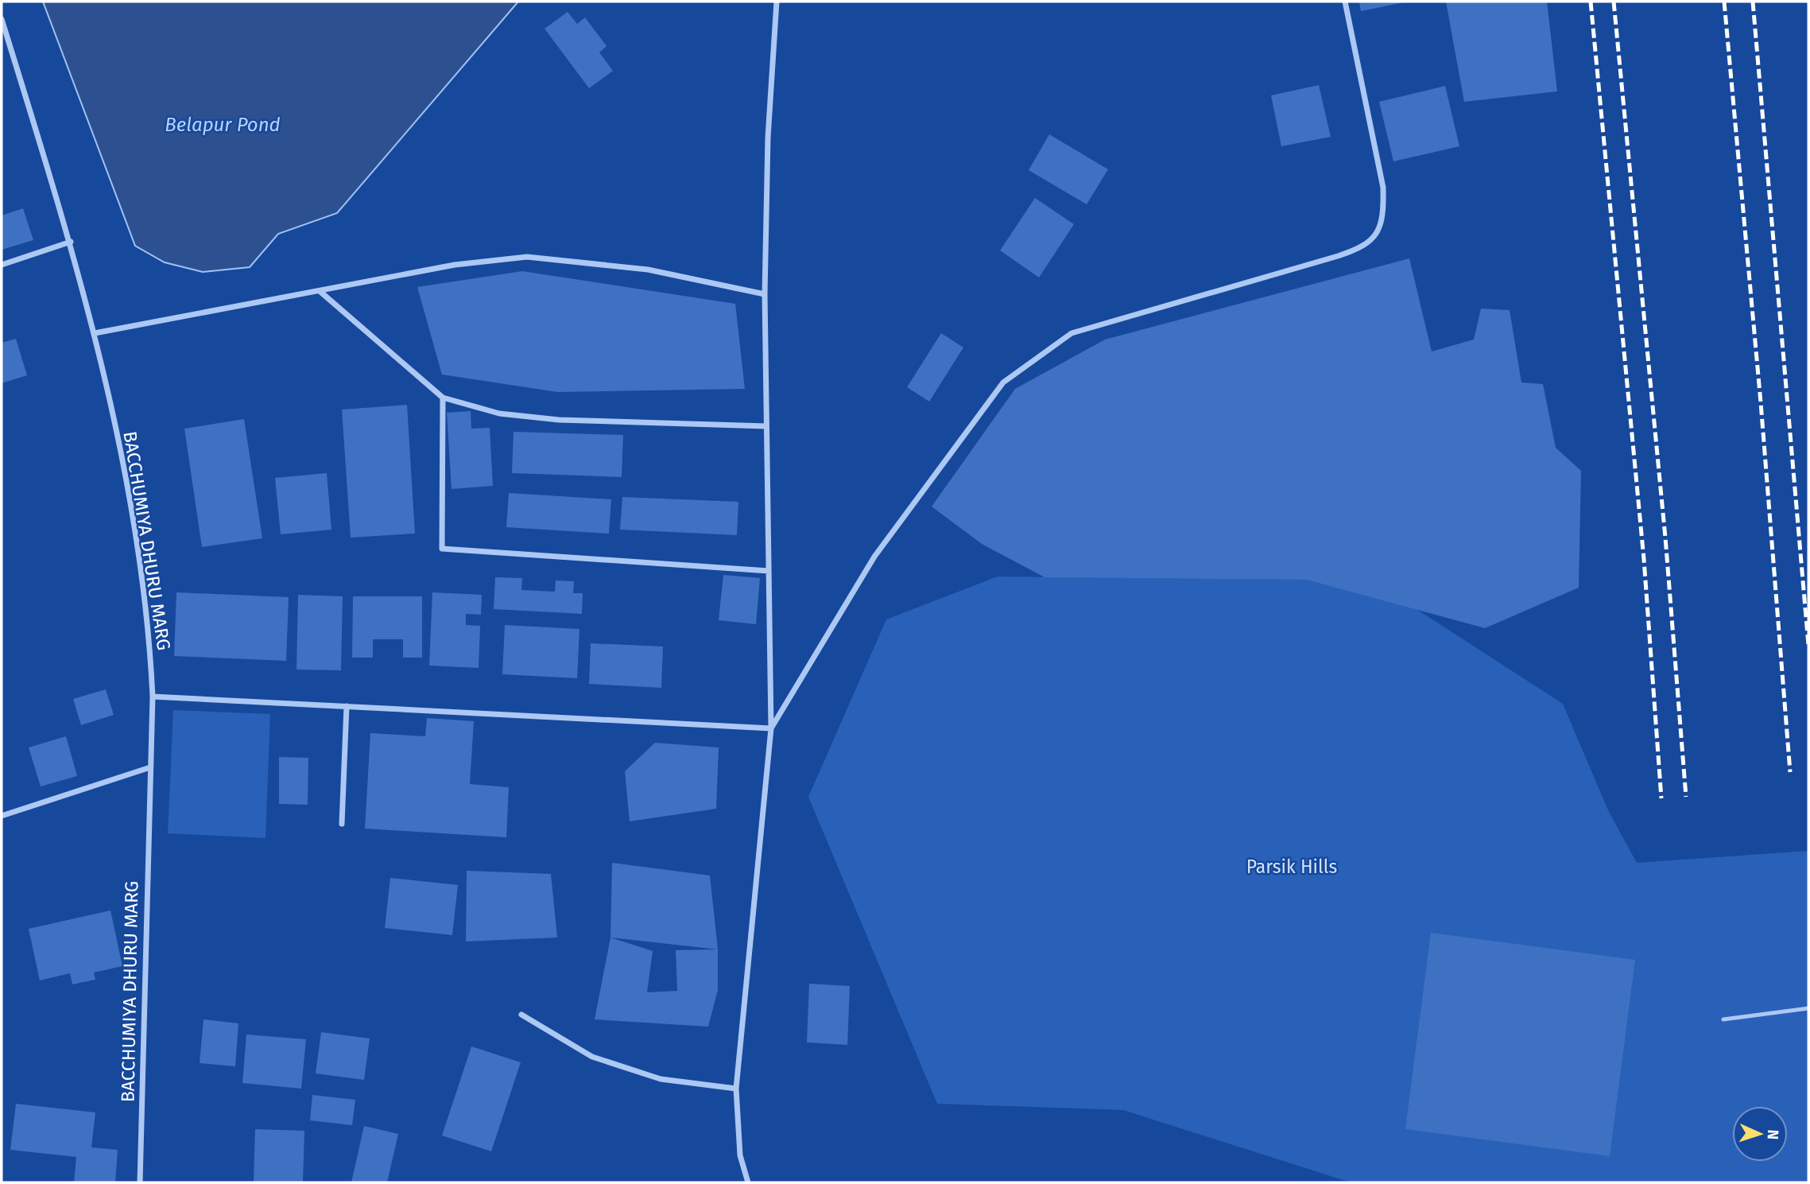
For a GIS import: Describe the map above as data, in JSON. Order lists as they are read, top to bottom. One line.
{"streets":{"street":["BACCHUMIYA DHURU MARG"]},"water":["Belapur Pond"],"parks":["Parsik Hills"],"north":"right"}
